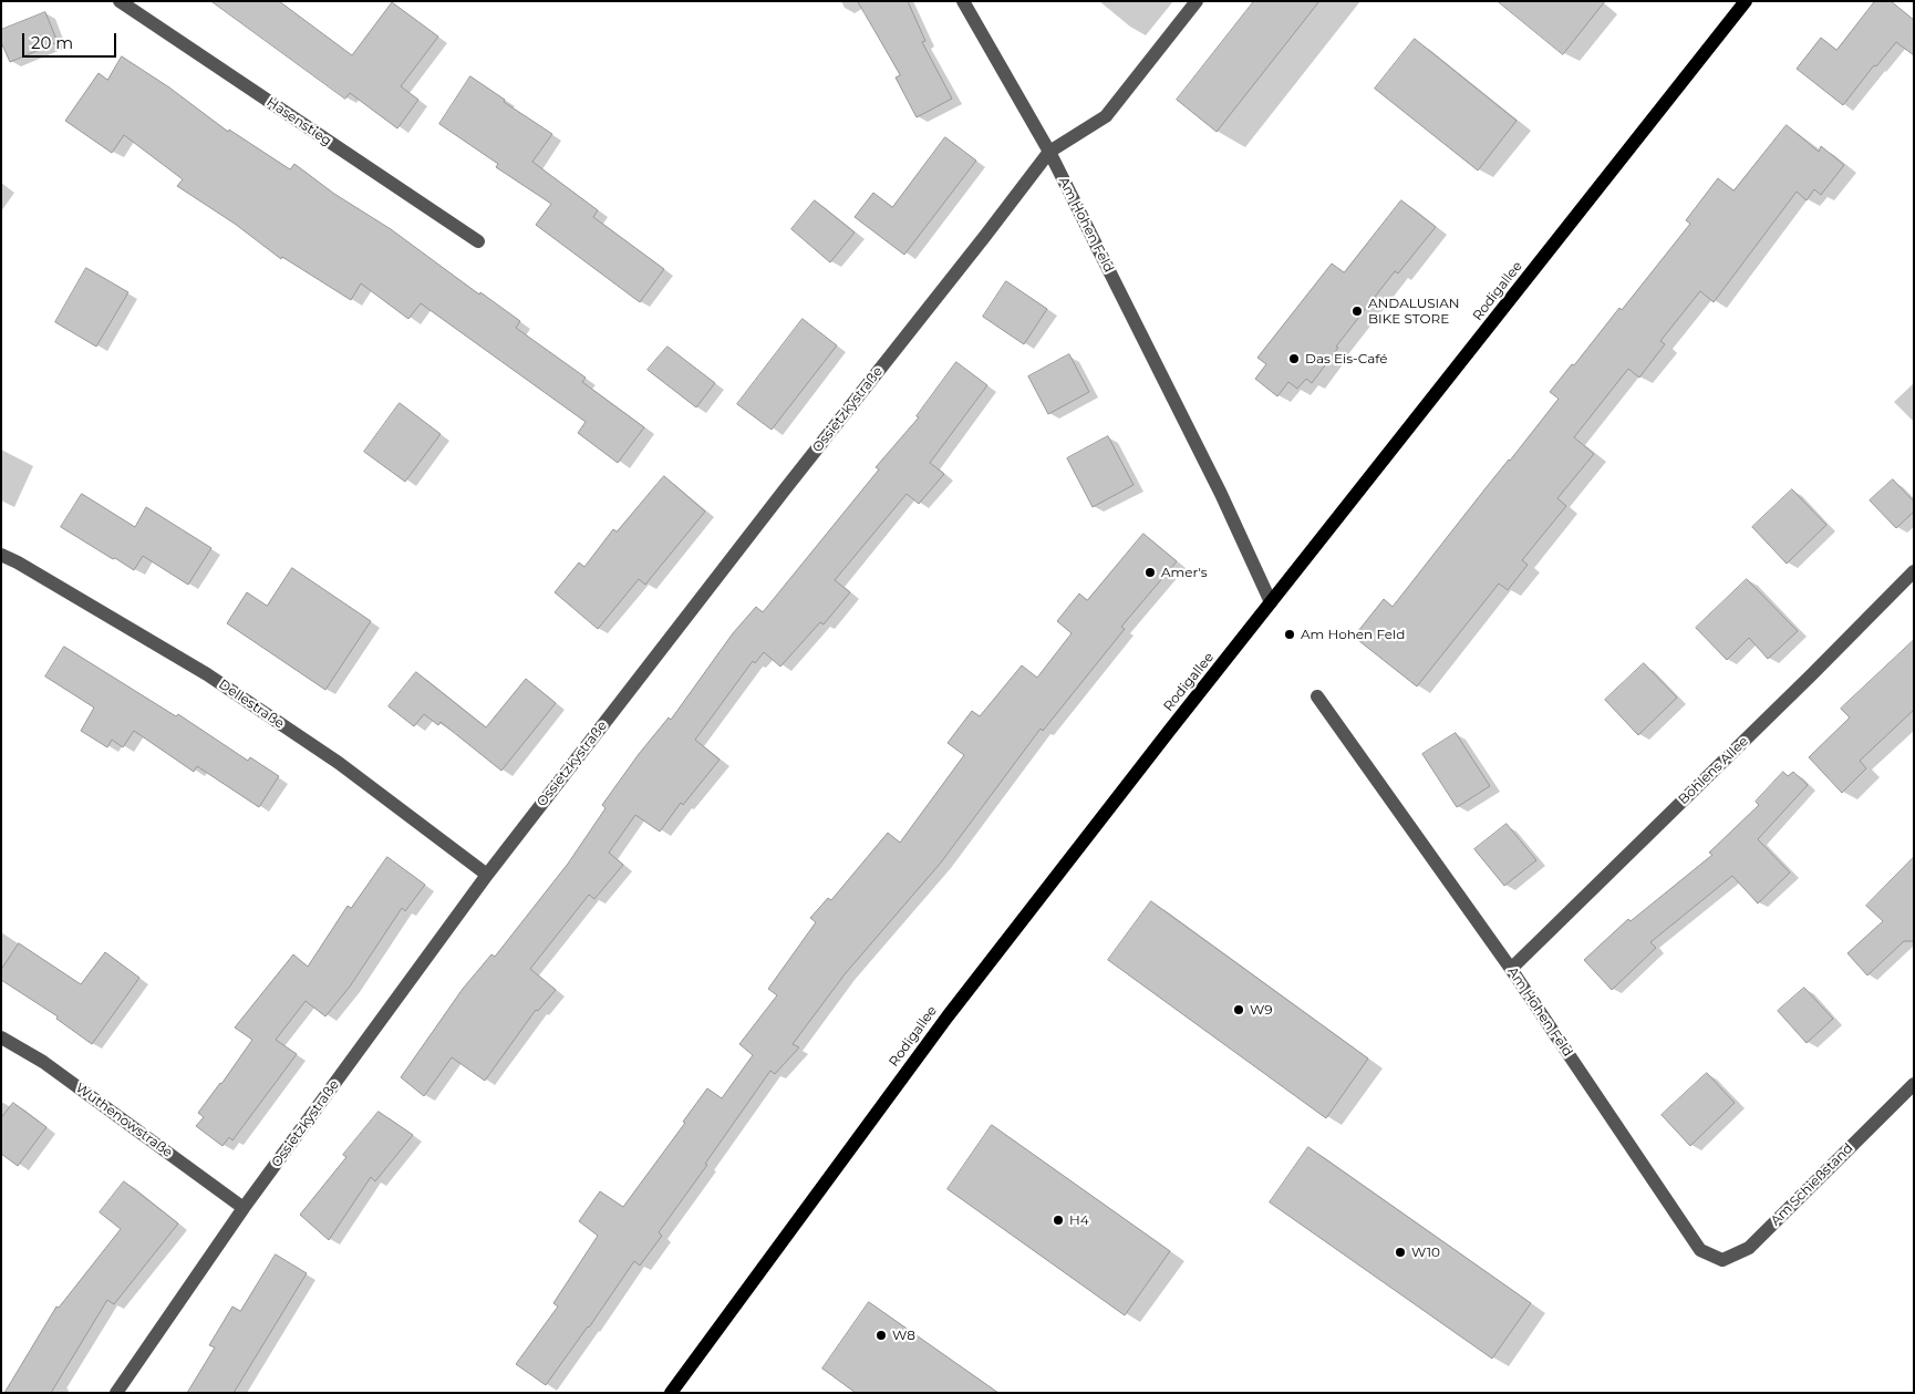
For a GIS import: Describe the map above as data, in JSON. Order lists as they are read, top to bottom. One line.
{"streets":{"main road":["Rodigallee"],"street":["Hasenstieg","Am Hohen Feld","Ossietzkystraße","Dellestraße","Bohlens Allee","Wuthenowstraße","Am Schießstand"]},"crossings":[["Am Hohen Feld","Rodigallee"],["Am Hohen Feld","Ossietzkystraße"],["Am Hohen Feld","Bohlens Allee"],["Am Hohen Feld","Am Schießstand"],["Ossietzkystraße","Dellestraße"],["Ossietzkystraße","Wuthenowstraße"]],"places":["ANDALUSIAN BIKE STORE","Das Eis-Café","Amer's","Am Hohen Feld","W9","H4","W10","W8"],"scale_bar":"20 m"}
